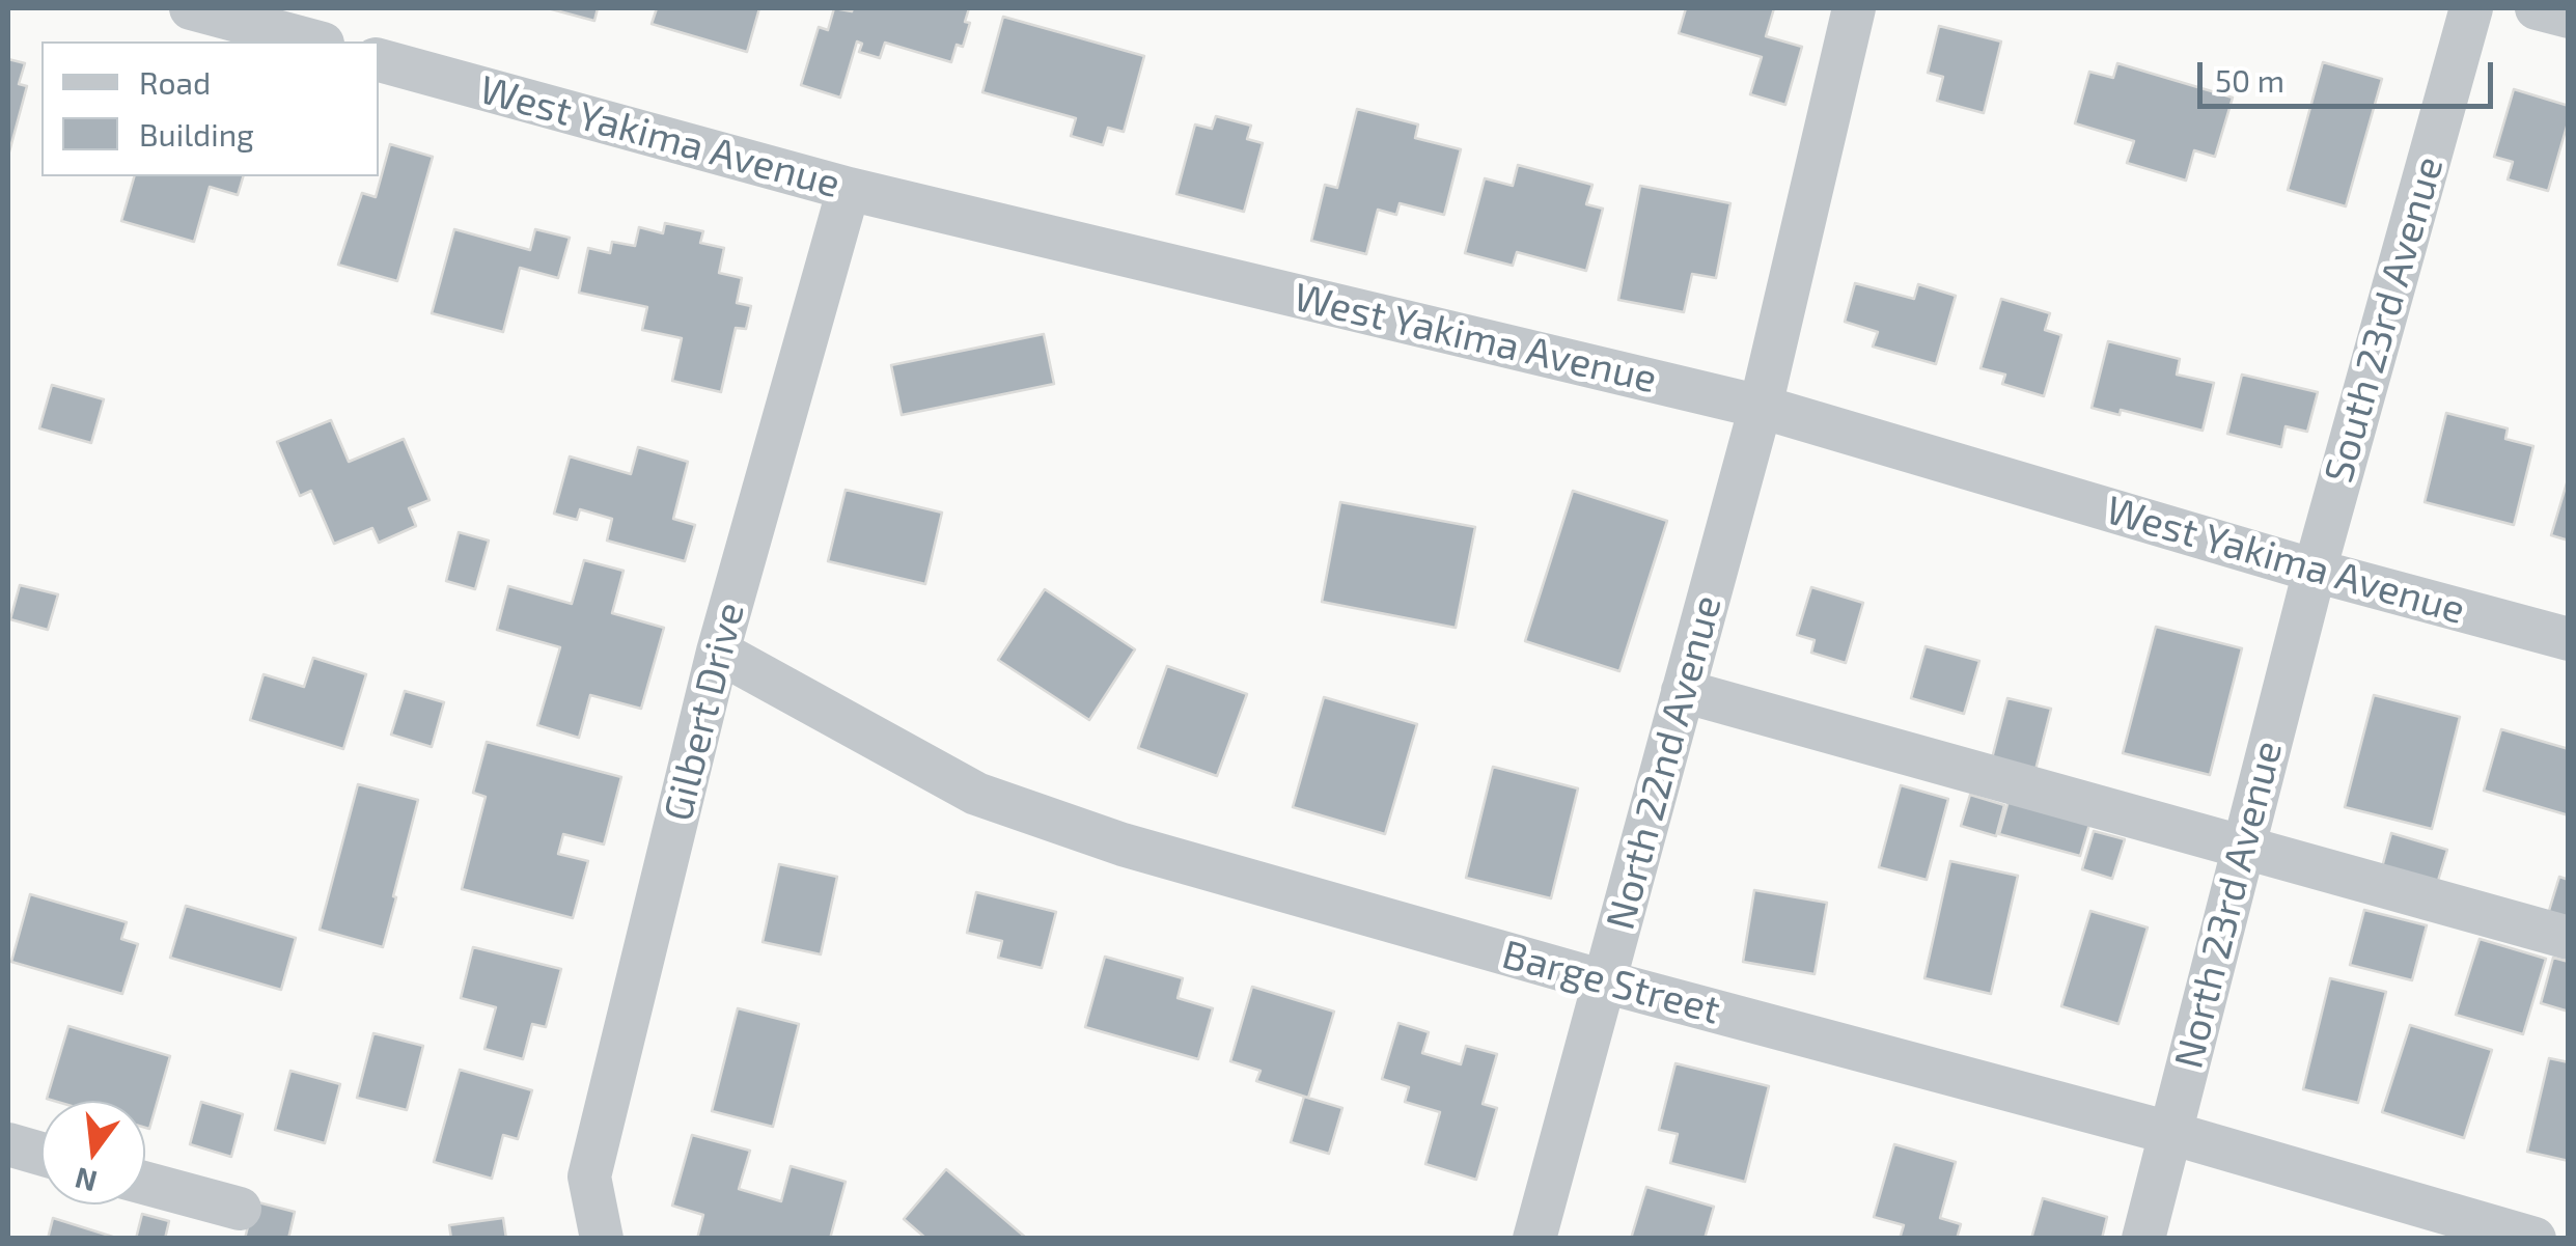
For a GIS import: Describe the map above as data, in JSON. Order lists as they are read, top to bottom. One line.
{"streets":{"street":["West Yakima Avenue","South 23rd Avenue","Gilbert Drive","North 22nd Avenue","North 23rd Avenue","Barge Street"]},"crossings":[["West Yakima Avenue","South 23rd Avenue"],["West Yakima Avenue","Gilbert Drive"],["West Yakima Avenue","North 22nd Avenue"],["West Yakima Avenue","North 23rd Avenue"],["South 23rd Avenue","North 23rd Avenue"],["Gilbert Drive","Barge Street"],["North 22nd Avenue","Barge Street"],["North 23rd Avenue","Barge Street"]],"legend":["Road","Building"],"scale_bar":"50 m","north":"bottom"}
